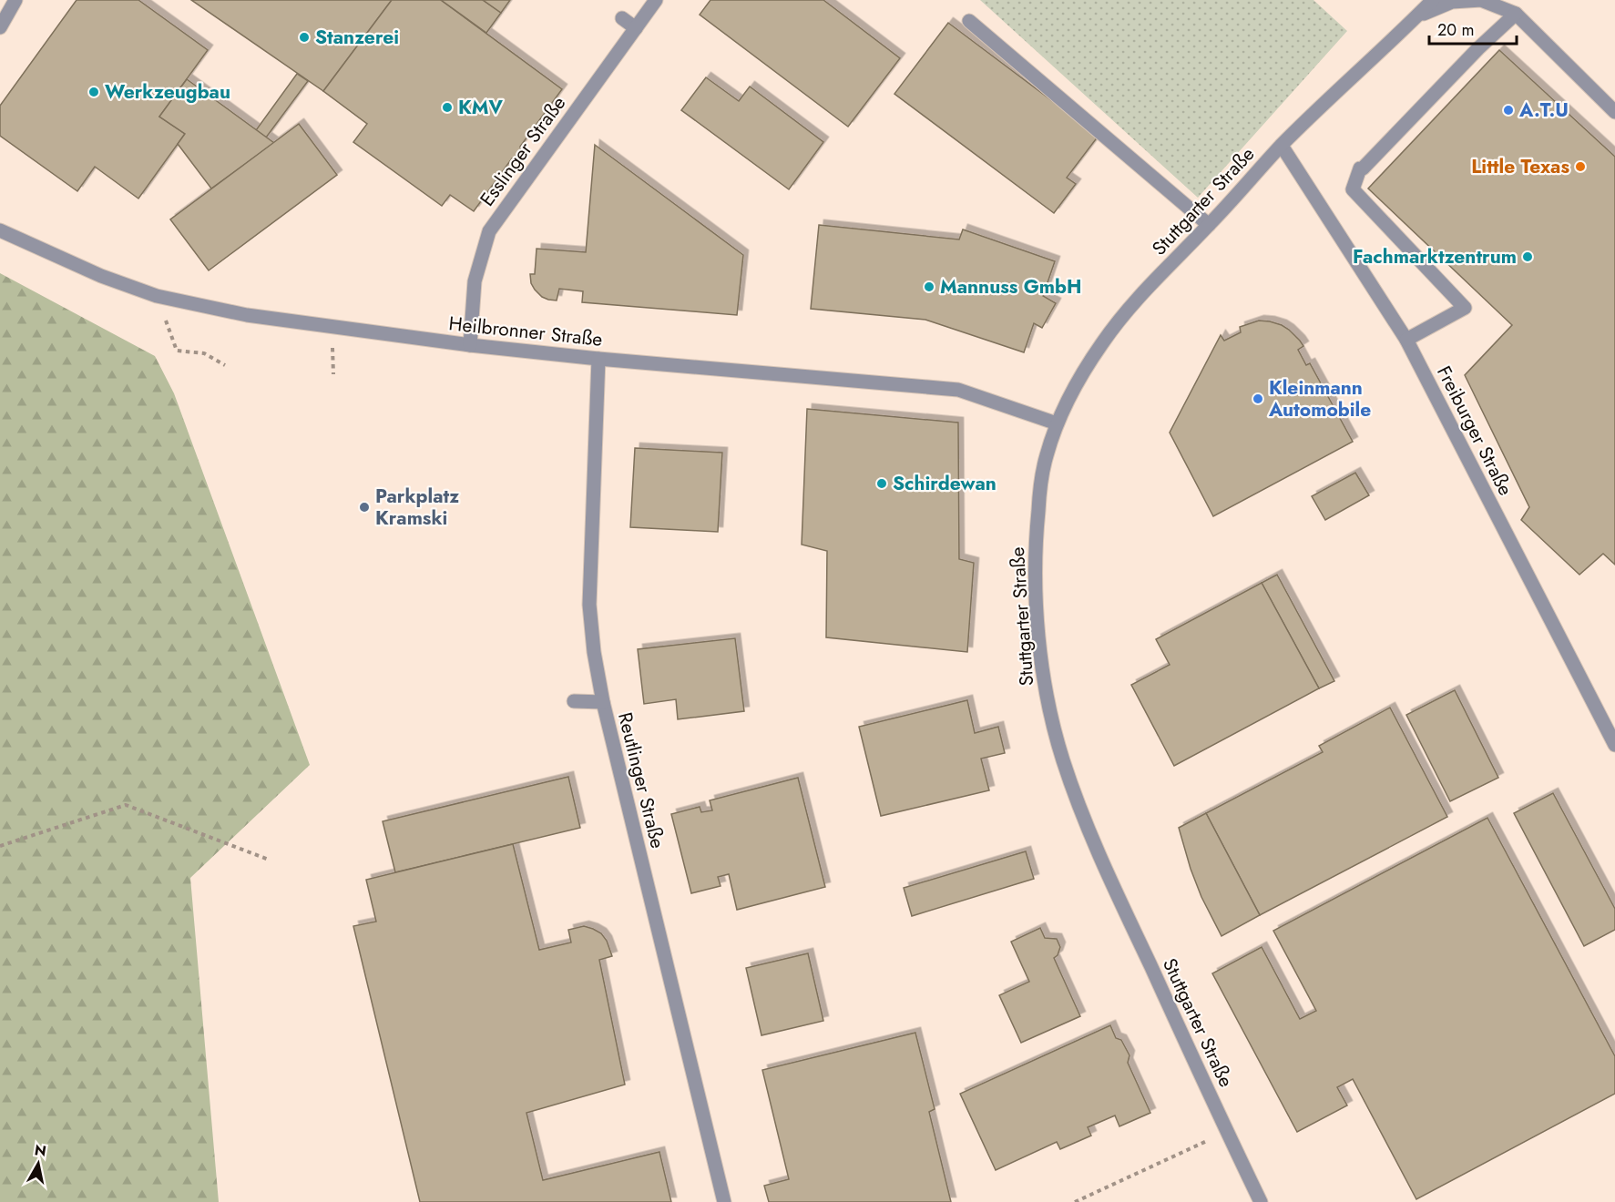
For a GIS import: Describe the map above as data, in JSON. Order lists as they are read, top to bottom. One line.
{"streets":{"street":["Esslinger Straße","Stuttgarter Straße","Heilbronner Straße","Freiburger Straße","Reutlinger Straße"]},"crossings":[["Esslinger Straße","Heilbronner Straße"],["Stuttgarter Straße","Heilbronner Straße"],["Stuttgarter Straße","Freiburger Straße"],["Heilbronner Straße","Reutlinger Straße"]],"places":["Stanzerei","Werkzeugbau","KMV","A.T.U","Little Texas","Fachmarktzentrum","Mannuss GmbH","Kleinmann Automobile","Schirdewan","Parkplatz Kramski"],"scale_bar":"20 m","north":"top"}
